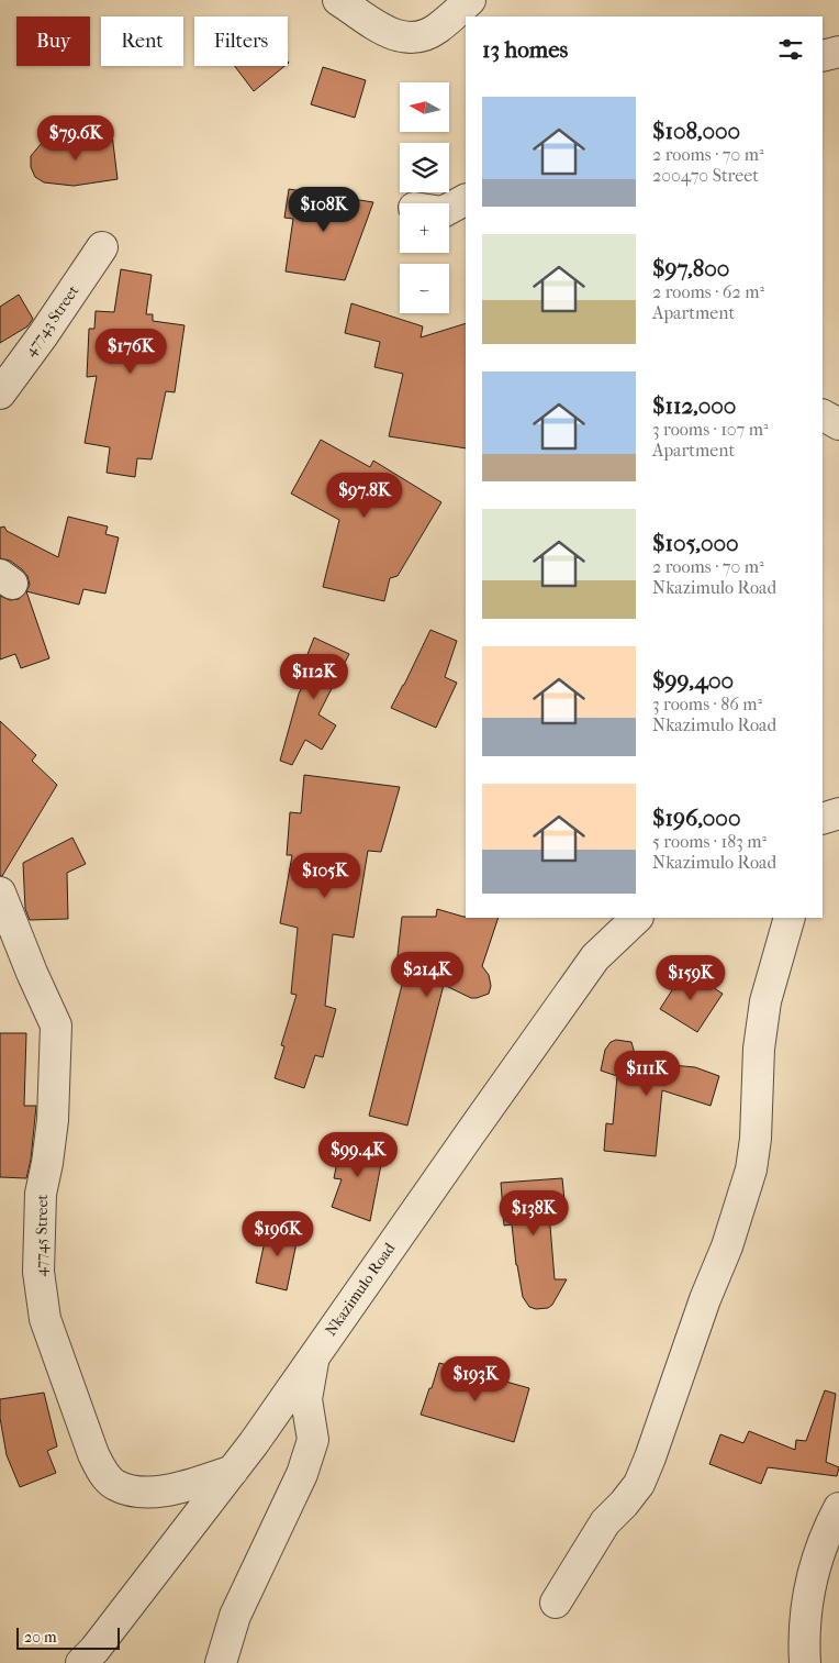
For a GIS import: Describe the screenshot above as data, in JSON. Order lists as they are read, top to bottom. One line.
{"streets":{"street":["47743 Street","47745 Street","Nkazimulo Road"]},"crossings":[["47745 Street","Nkazimulo Road"]],"scale_bar":"20 m","north":"left","page":{"chip":["Buy","Rent","Filters"],"heading":"13 homes","map_buttons":["+","−"],"list":[{"name":"$108,000","note":"2 rooms · 70 m² · 200470 Street"},{"name":"$97,800","note":"2 rooms · 62 m² · Apartment"},{"name":"$112,000","note":"3 rooms · 107 m² · Apartment"},{"name":"$105,000","note":"2 rooms · 70 m² · Nkazimulo Road"},{"name":"$99,400","note":"3 rooms · 86 m² · Nkazimulo Road"},{"name":"$196,000","note":"5 rooms · 183 m² · Nkazimulo Road"}],"price":["$79.6K","$108K","$176K","$97.8K","$112K","$105K","$214K","$159K","$111K","$99.4K","$138K","$196K","$193K"],"scale":"20 m"}}
